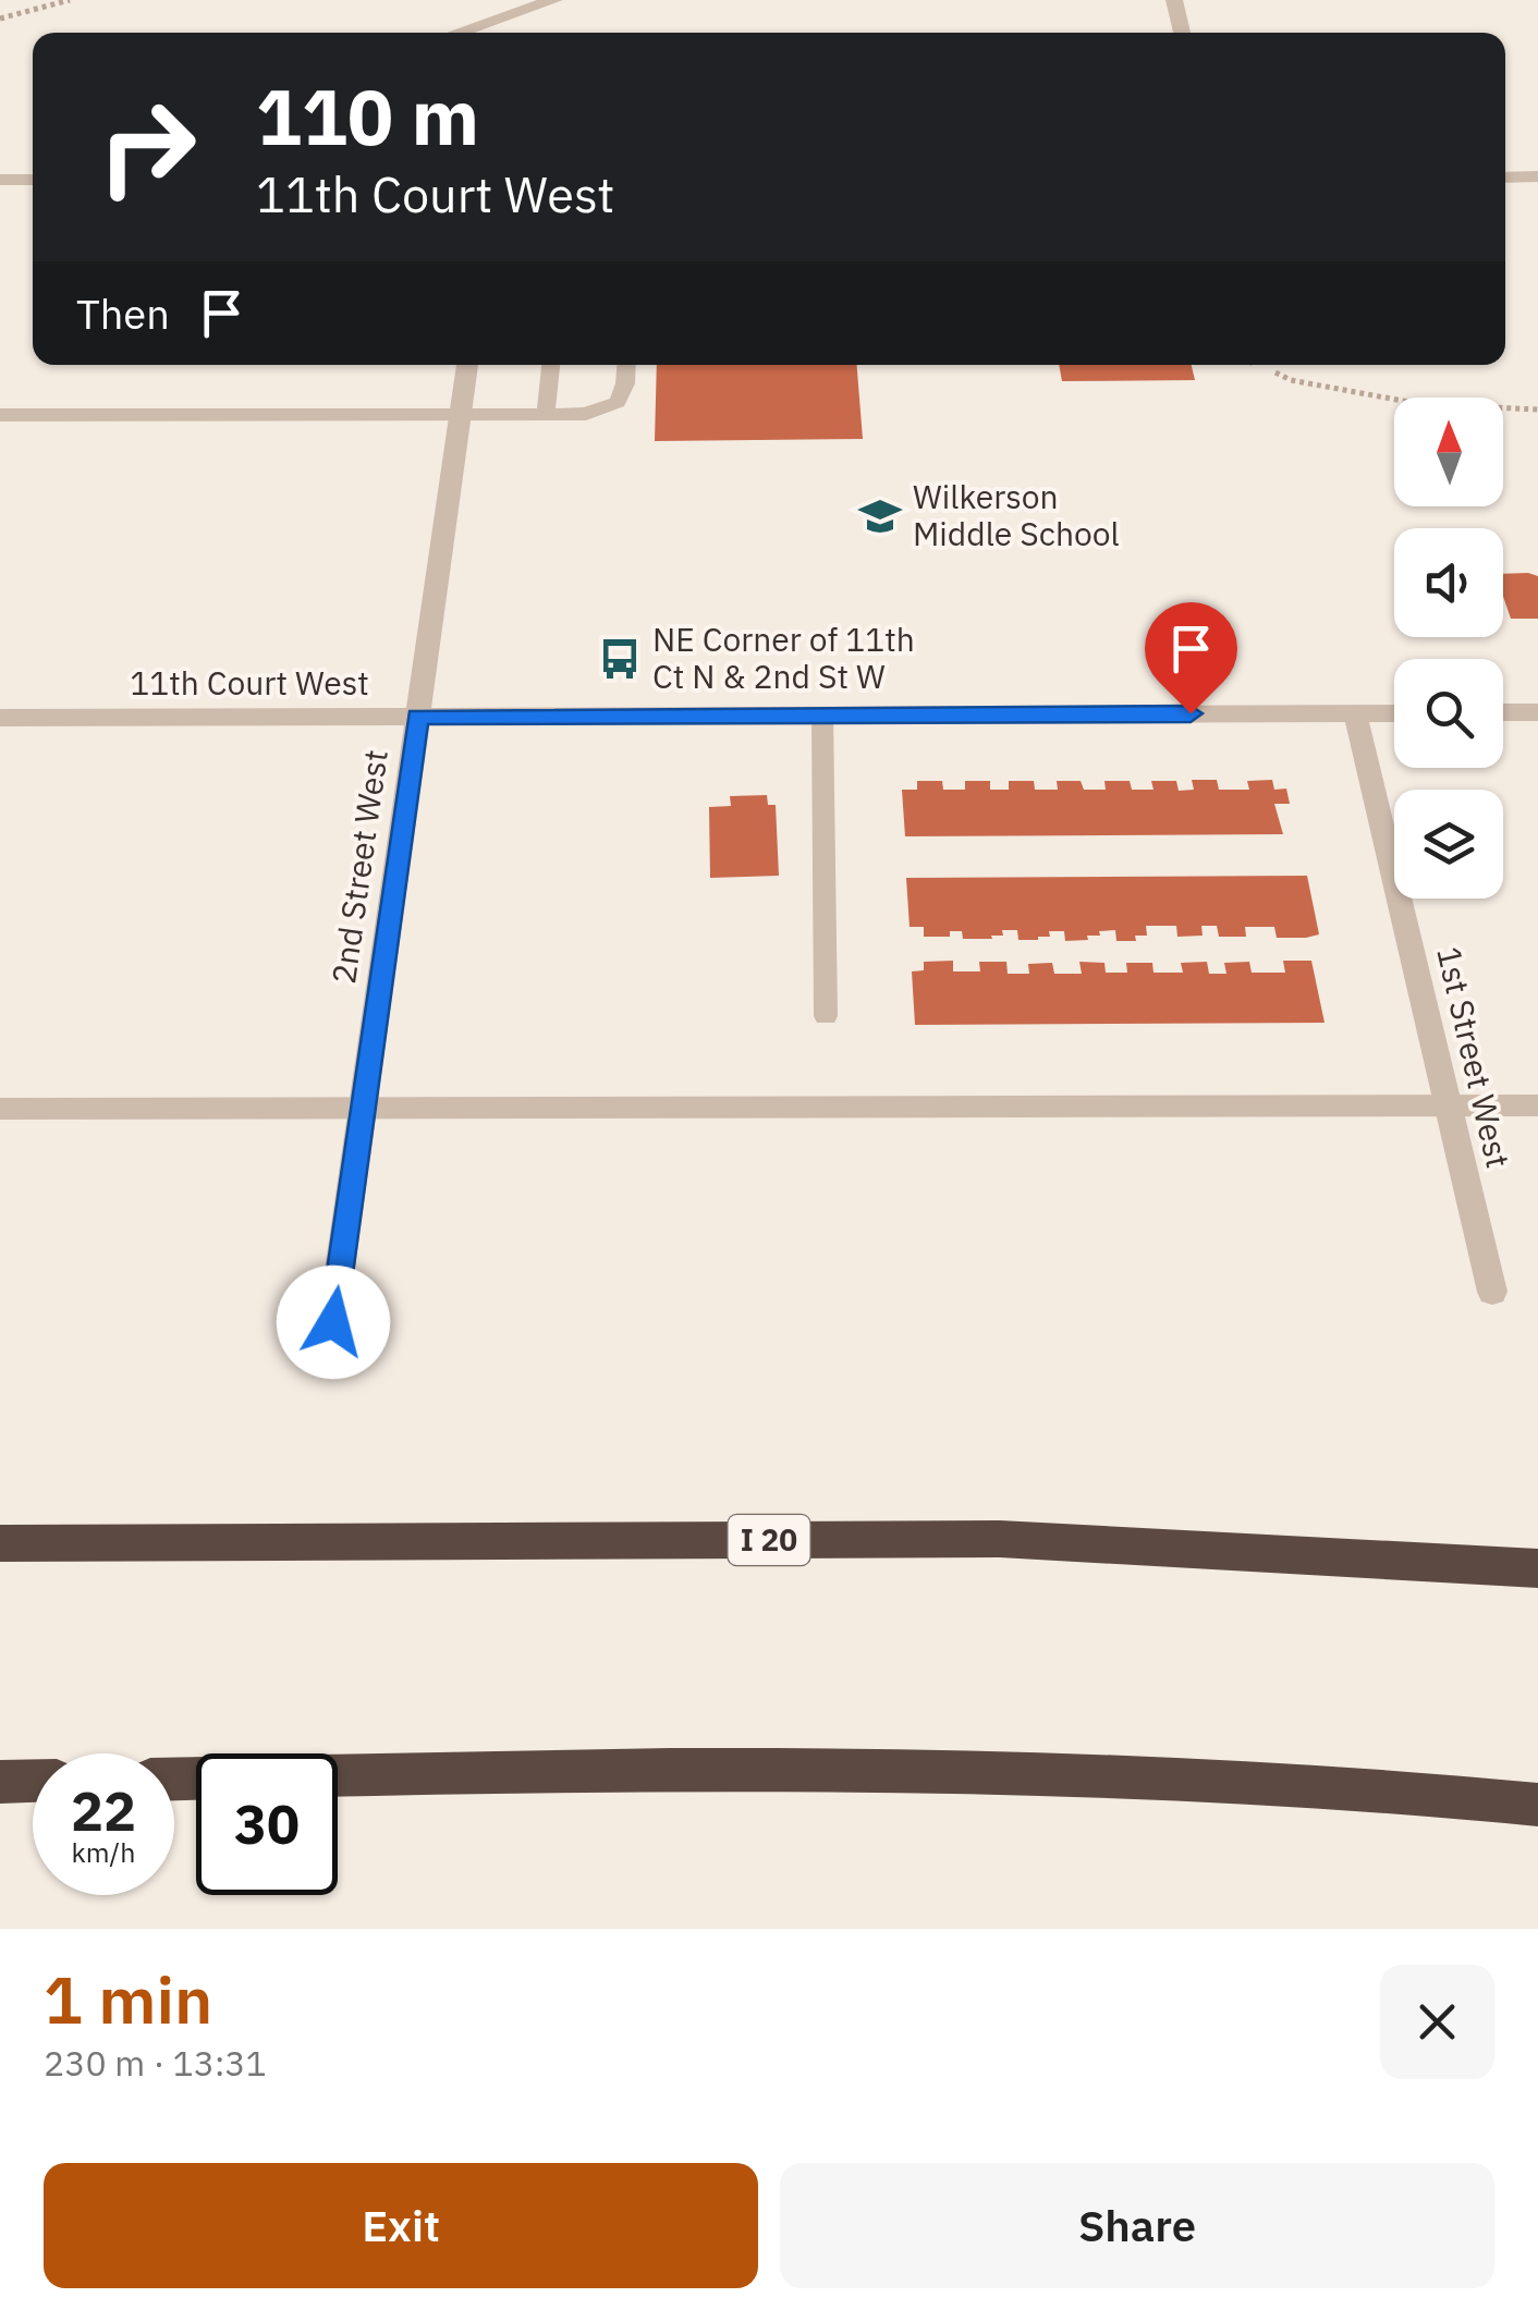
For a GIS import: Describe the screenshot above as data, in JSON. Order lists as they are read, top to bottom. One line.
{"streets":{"highway":["I 20"],"street":["11th Court West","2nd Street West","1st Street West"]},"crossings":[["11th Court West","2nd Street West"],["11th Court West","1st Street West"]],"places":{"school or university":["Wilkerson Middle School"],"bus stop":["NE Corner of 11th Ct N & 2nd St W"]},"north":"top","page":{"turn":["110 m","11th Court West"],"then":"Then","speed":"22 km/h","limit":"30","heading":["1 min","230 m · 13:31"],"buttons":["Exit","Share"]}}
